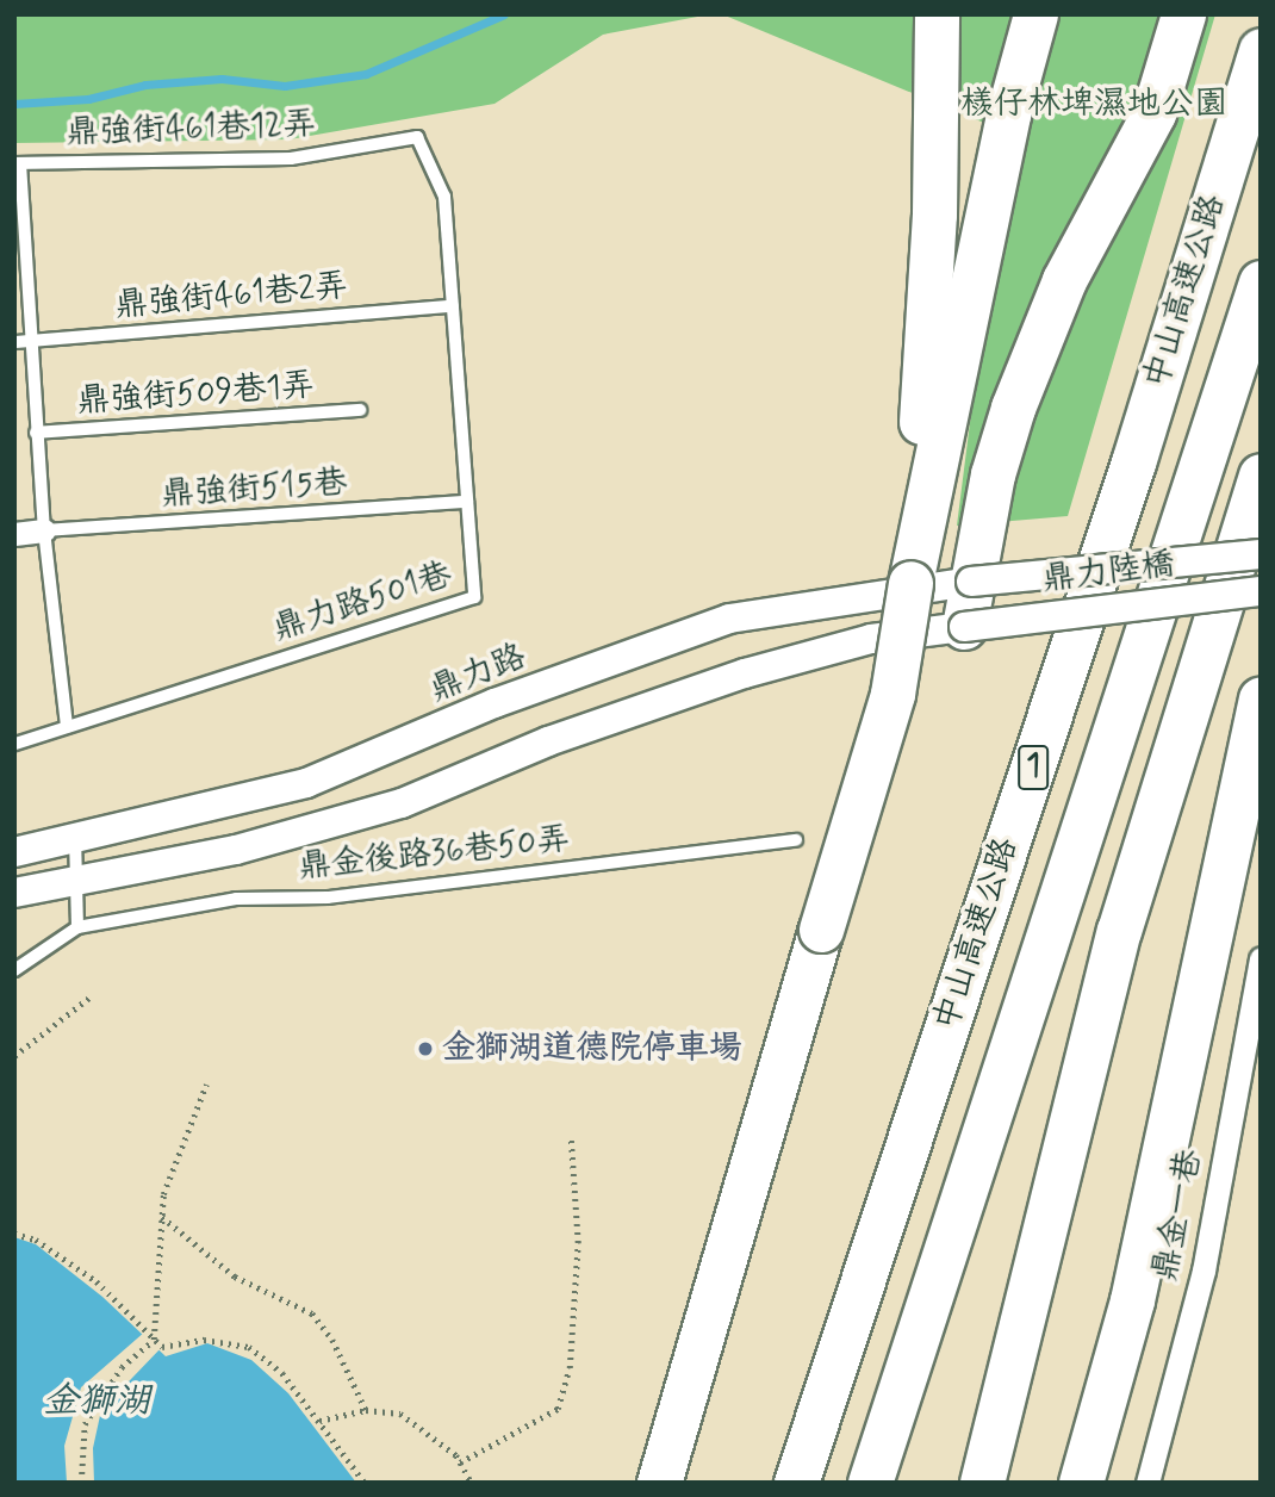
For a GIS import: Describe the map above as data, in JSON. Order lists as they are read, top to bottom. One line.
{"streets":{"highway":["中山高速公路","1"],"street":["鼎力陸橋","鼎力路","鼎金一巷"],"lane":["鼎強街461巷12弄","鼎強街461巷2弄","鼎強街509巷1弄","鼎強街515巷","鼎力路501巷","鼎金後路36巷50弄"]},"crossings":[["鼎強街461巷12弄","鼎力路501巷"],["鼎強街461巷2弄","鼎力路501巷"],["鼎強街515巷","鼎力路501巷"],["鼎力陸橋","鼎力路"]],"water":["金獅湖"],"parks":["檨仔林埤濕地公園"],"places":["金獅湖道德院停車場"]}
